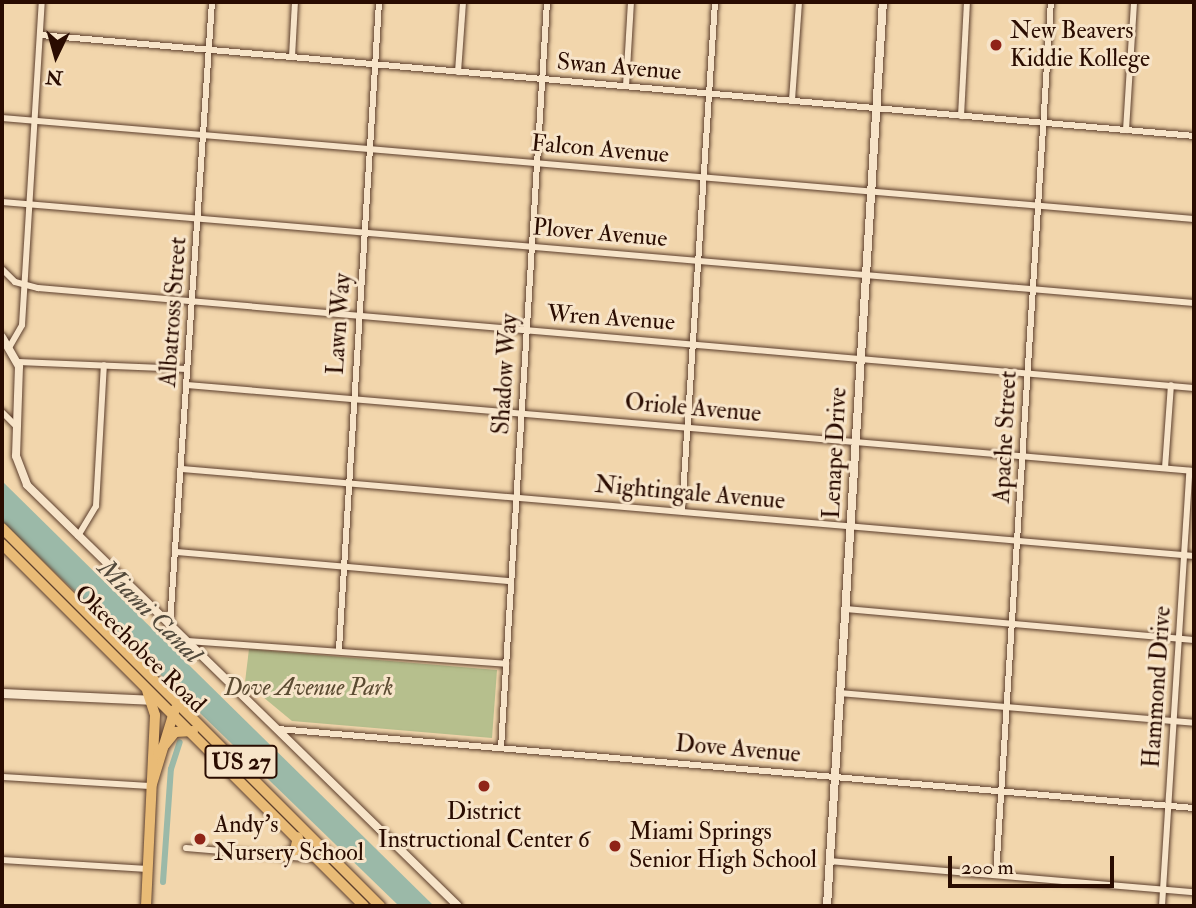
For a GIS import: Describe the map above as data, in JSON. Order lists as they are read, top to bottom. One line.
{"streets":{"main road":["Okeechobee Road","US 27"],"street":["Swan Avenue","Falcon Avenue","Plover Avenue","Albatross Street","Wren Avenue","Lawn Way","Shadow Way","Oriole Avenue","Apache Street","Lenape Drive","Nightingale Avenue","Hammond Drive","Dove Avenue"]},"crossings":[["Swan Avenue","Albatross Street"],["Swan Avenue","Lawn Way"],["Swan Avenue","Shadow Way"],["Swan Avenue","Apache Street"],["Swan Avenue","Lenape Drive"],["Falcon Avenue","Albatross Street"],["Falcon Avenue","Lawn Way"],["Falcon Avenue","Shadow Way"],["Falcon Avenue","Apache Street"],["Falcon Avenue","Lenape Drive"],["Plover Avenue","Albatross Street"],["Plover Avenue","Lawn Way"],["Plover Avenue","Shadow Way"],["Plover Avenue","Apache Street"],["Plover Avenue","Lenape Drive"],["Albatross Street","Wren Avenue"],["Albatross Street","Oriole Avenue"],["Albatross Street","Nightingale Avenue"],["Wren Avenue","Lawn Way"],["Wren Avenue","Shadow Way"],["Wren Avenue","Apache Street"],["Wren Avenue","Lenape Drive"],["Lawn Way","Oriole Avenue"],["Lawn Way","Nightingale Avenue"],["Shadow Way","Oriole Avenue"],["Shadow Way","Nightingale Avenue"],["Shadow Way","Dove Avenue"],["Oriole Avenue","Apache Street"],["Oriole Avenue","Lenape Drive"],["Oriole Avenue","Hammond Drive"],["Apache Street","Nightingale Avenue"],["Apache Street","Dove Avenue"],["Lenape Drive","Nightingale Avenue"],["Lenape Drive","Dove Avenue"],["Nightingale Avenue","Hammond Drive"],["Hammond Drive","Dove Avenue"]],"water":["Miami Canal"],"parks":["Dove Avenue Park"],"places":["New Beavers Kiddie Kollege","District Instructional Center 6","Andy's Nursery School","Miami Springs Senior High School"],"scale_bar":"200 m","north":"bottom"}
